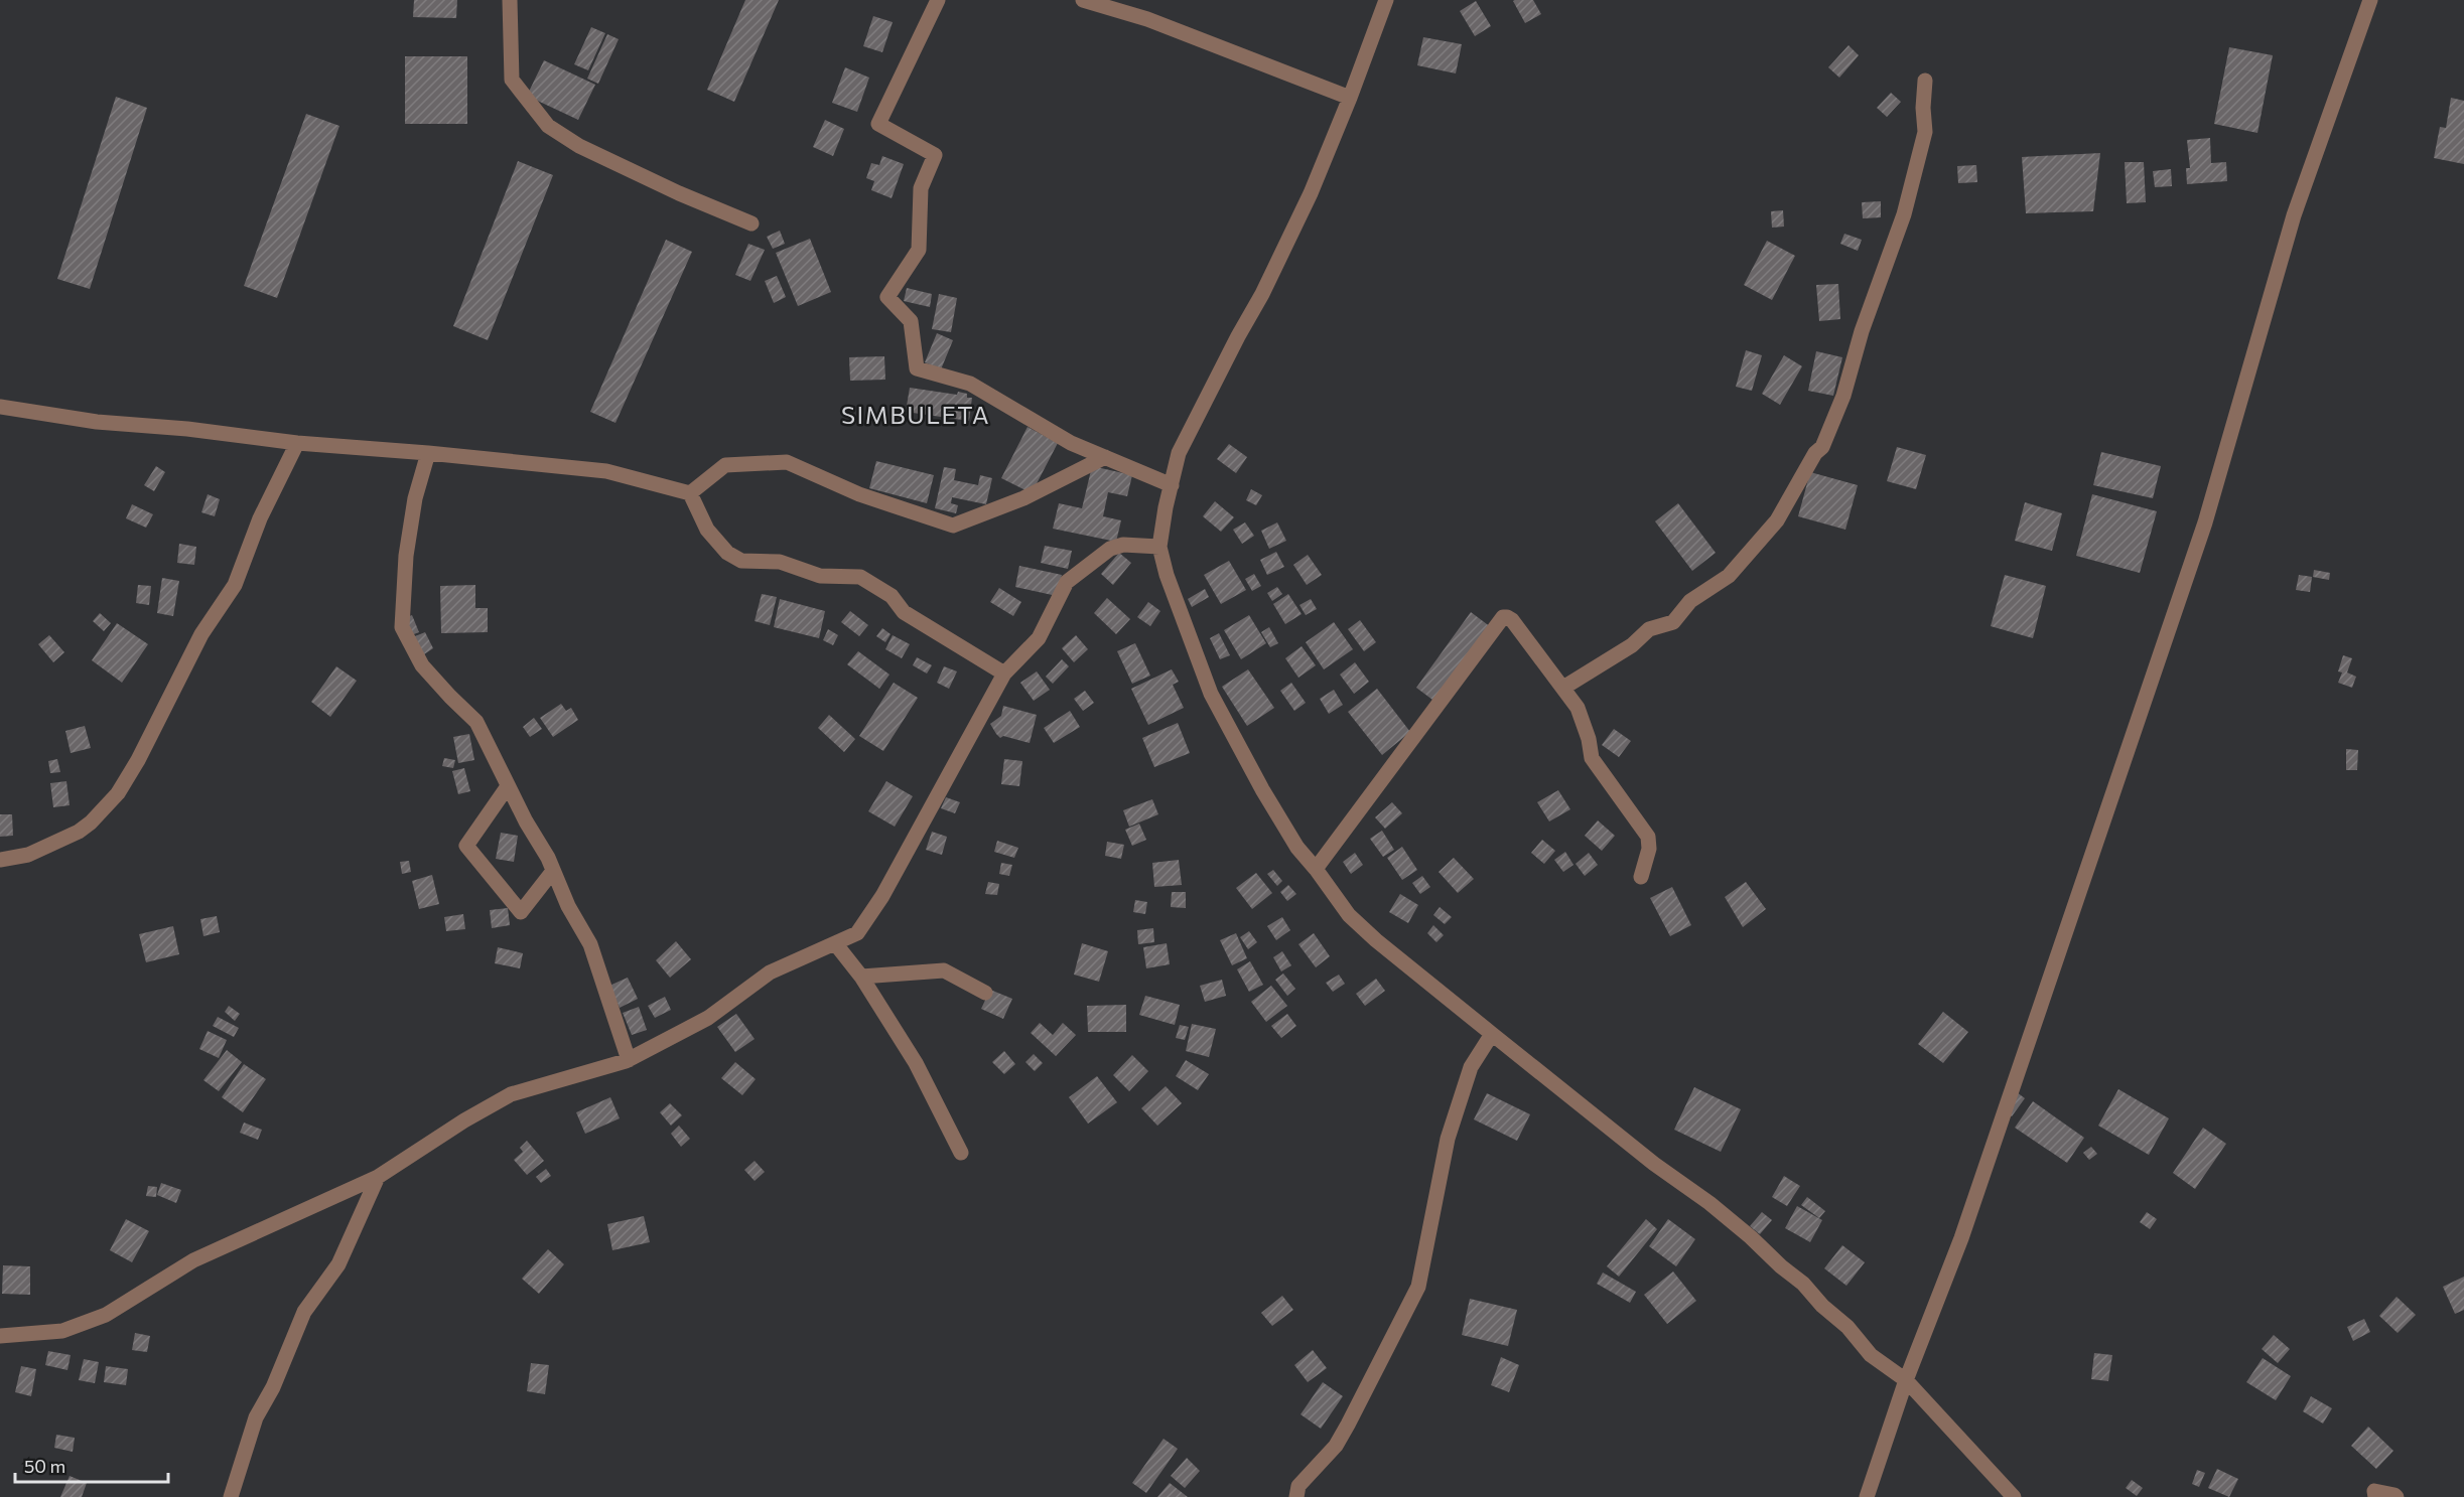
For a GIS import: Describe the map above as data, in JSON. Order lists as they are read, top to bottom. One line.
{"districts":["SIMBULETA"],"scale_bar":"50 m"}
